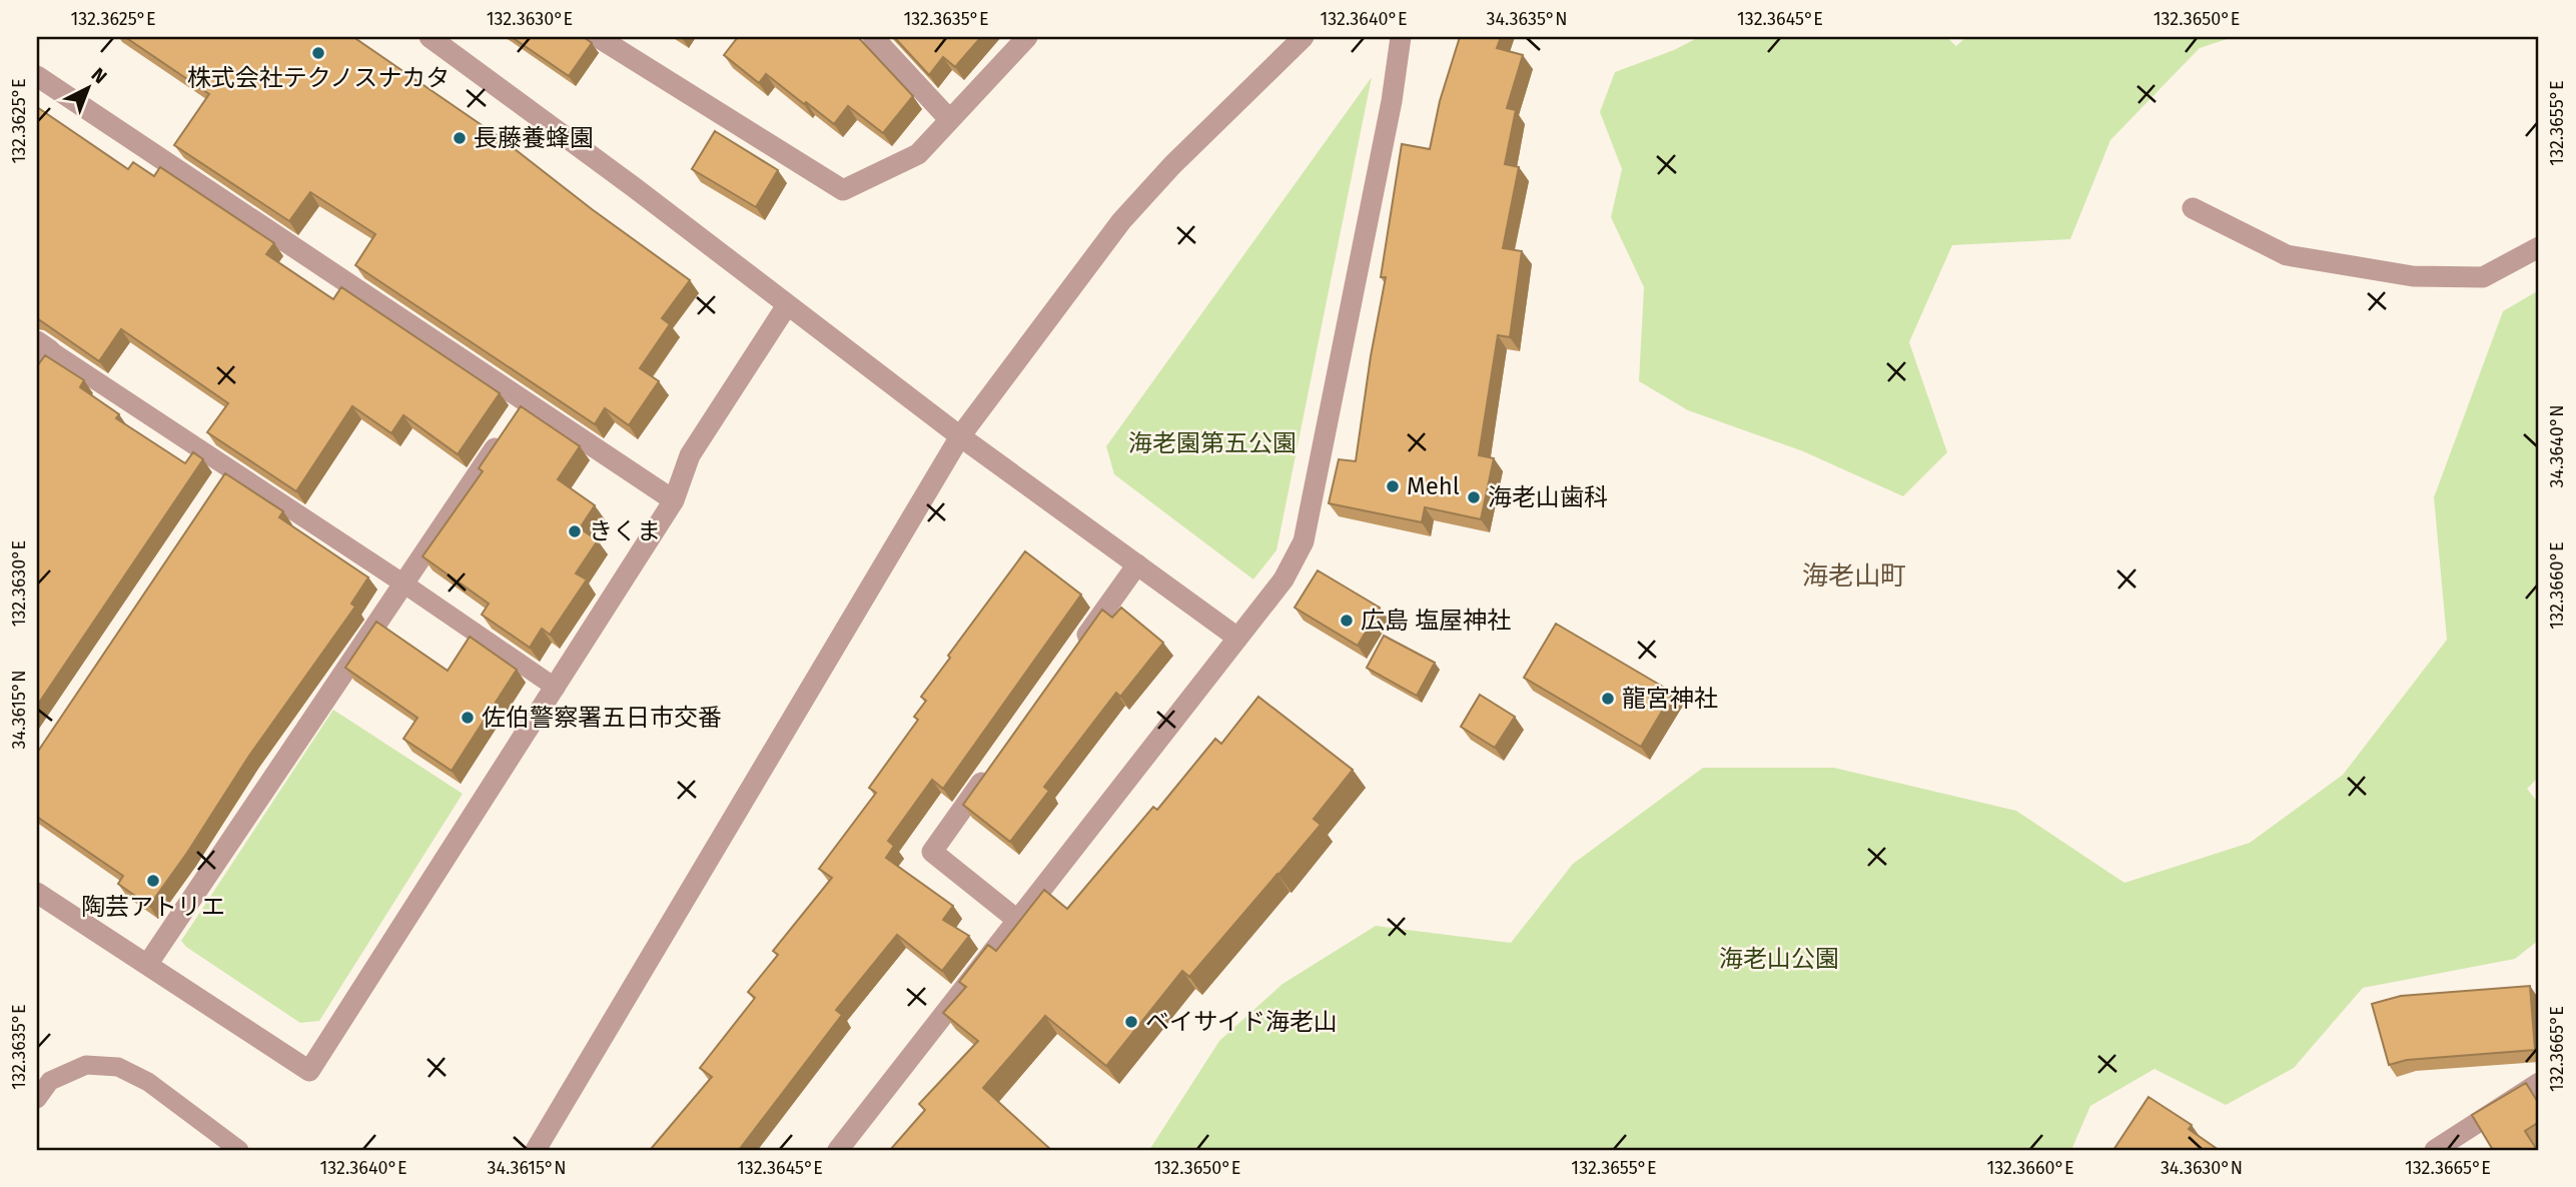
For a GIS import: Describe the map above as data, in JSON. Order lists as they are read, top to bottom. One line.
{"districts":["海老山町"],"parks":["海老園第五公園","海老山公園"],"places":["株式会社テクノスナカタ","長藤養蜂園","Mehl","海老山歯科","きくま","広島 塩屋神社","龍宮神社","佐伯警察署五日市交番","陶芸アトリエ","ベイサイド海老山"],"north":"top right","coordinates":["132.3625°E","132.3630°E","132.3635°E","132.3640°E","34.3635°N","132.3645°E","132.3650°E","132.3655°E","34.3640°N","132.3660°E","34.3615°N","132.3665°E","34.3630°N"]}
